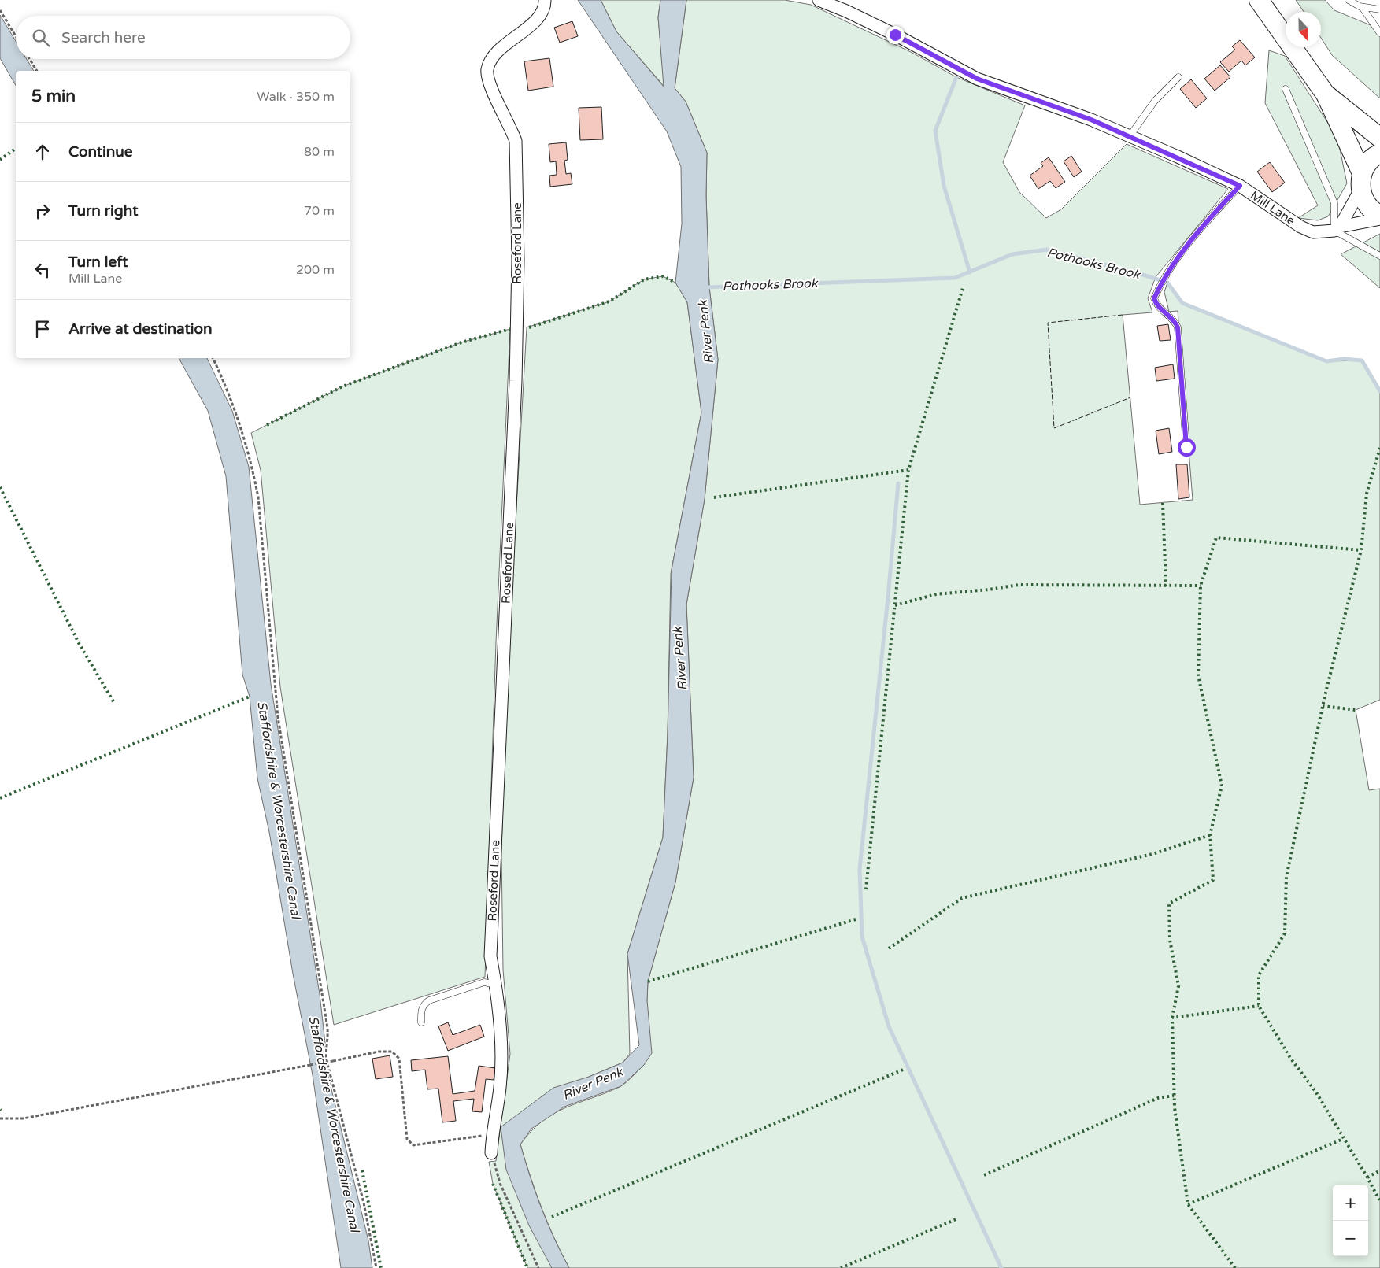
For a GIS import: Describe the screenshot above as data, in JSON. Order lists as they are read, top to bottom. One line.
{"streets":{"street":["Mill Lane","Roseford Lane"]},"water":["Pothooks Brook","River Penk","Staffordshire & Worcestershire Canal"],"north":"bottom","page":{"search":"Search here","heading":["5 min","Walk · 350 m"],"list":[["Continue","80 m"],["Turn right","70 m"],["Turn left","Mill Lane","200 m"],"Arrive at destination"],"map_buttons":["+","−"]}}
